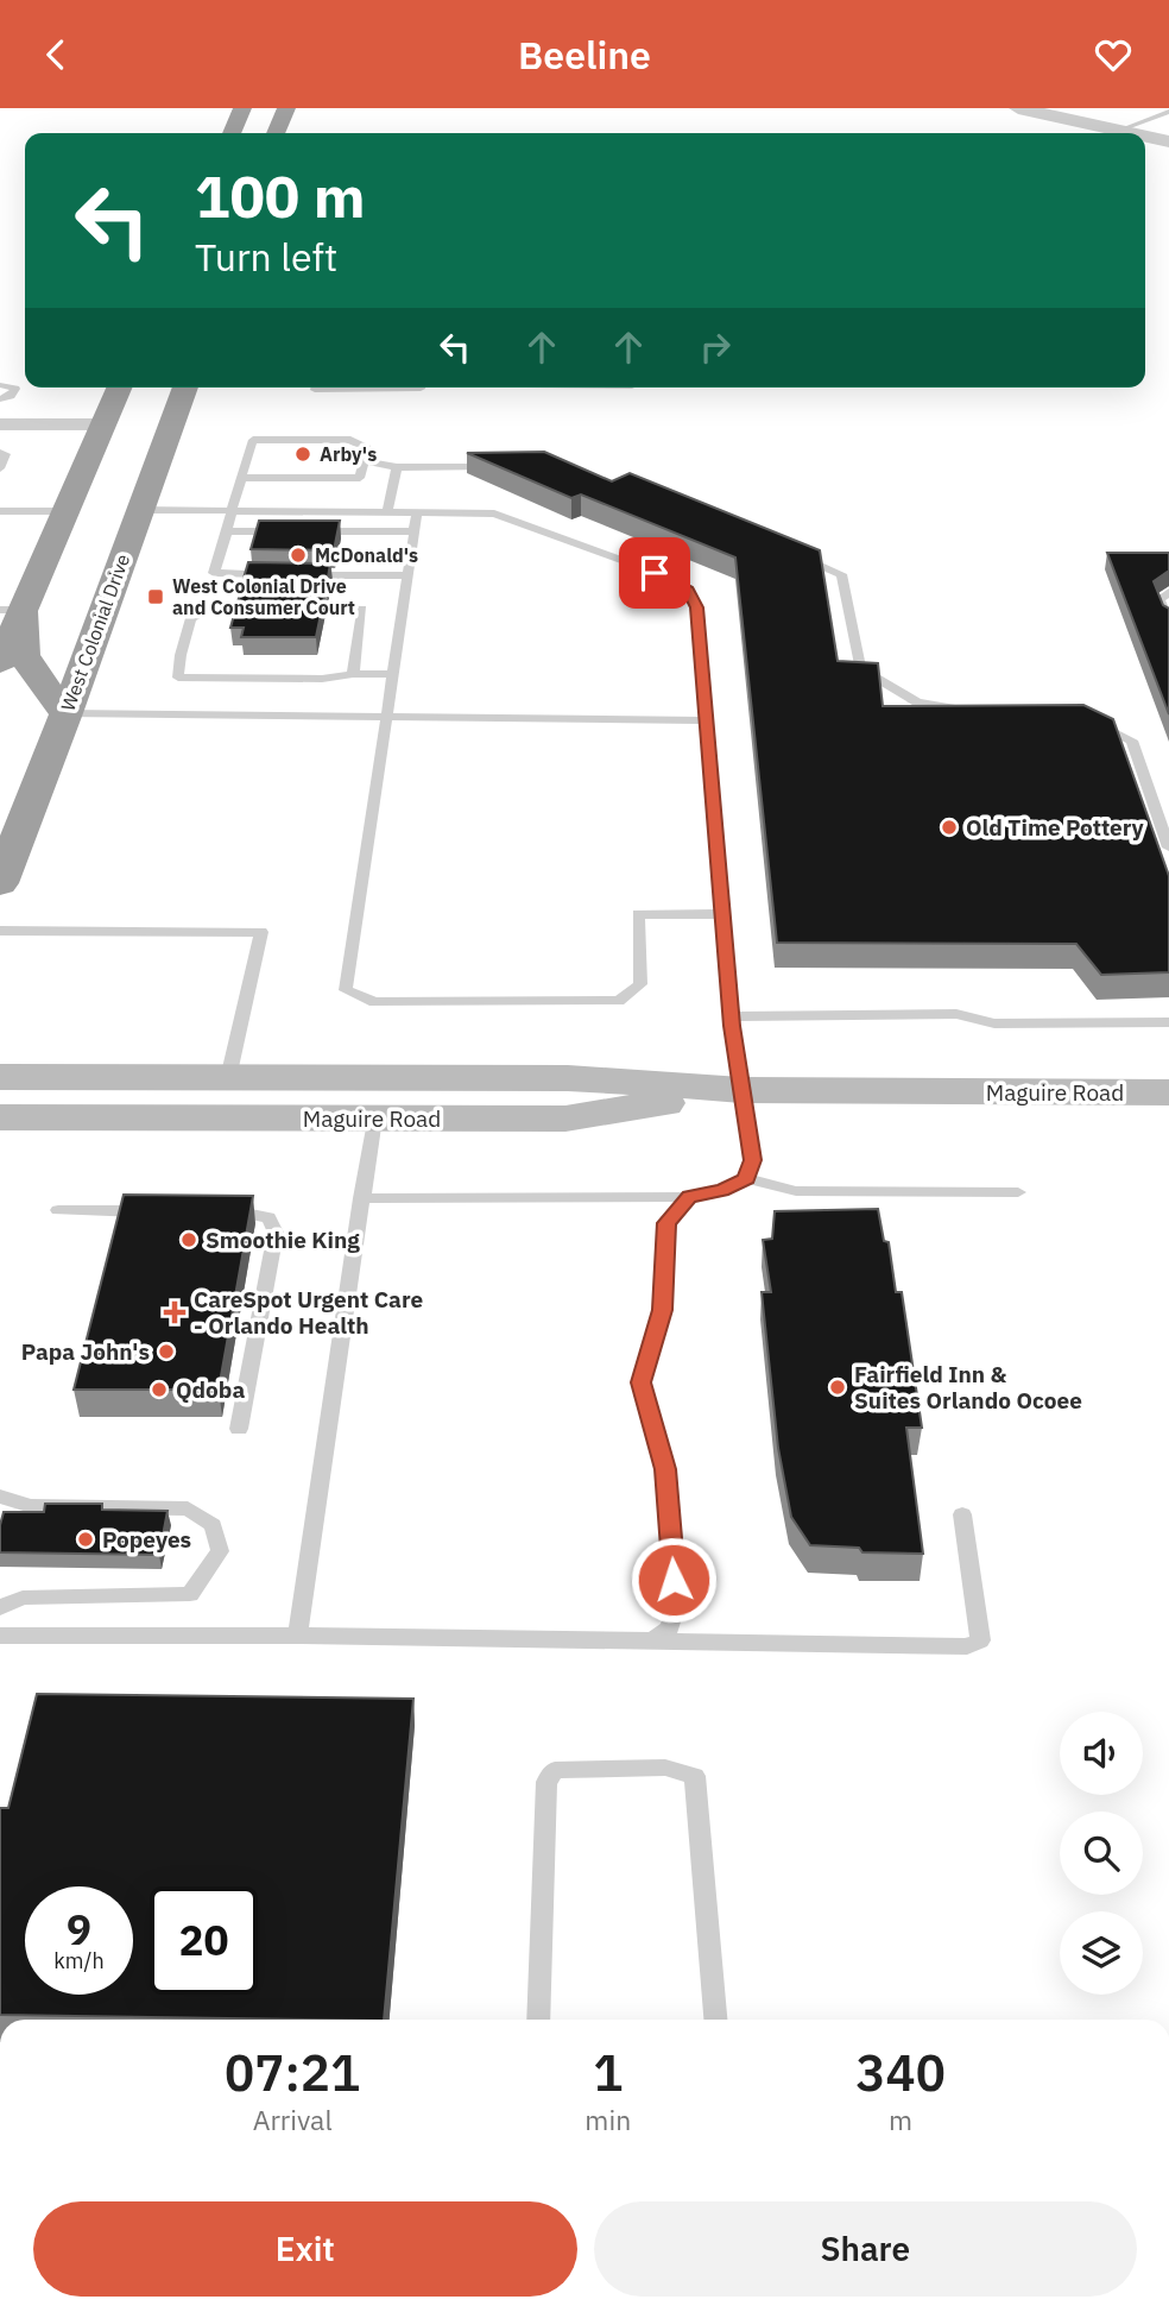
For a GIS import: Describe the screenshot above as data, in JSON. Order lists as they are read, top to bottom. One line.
{"streets":{"highway":["West Colonial Drive"],"main road":["Maguire Road"]},"places":{"other":["Arby's","McDonald's","Old Time Pottery","Smoothie King","Papa John's","Fairfield Inn & Suites Orlando Ocoee","Qdoba","Popeyes"],"transit":["West Colonial Drive and Consumer Court"],"health":["CareSpot Urgent Care - Orlando Health"]},"page":{"header":"Beeline","turn":["100 m","Turn left"],"speed":"9 km/h","limit":"20","eta":["07:21","Arrival","1","min","340","m"],"buttons":["Exit","Share"]}}
